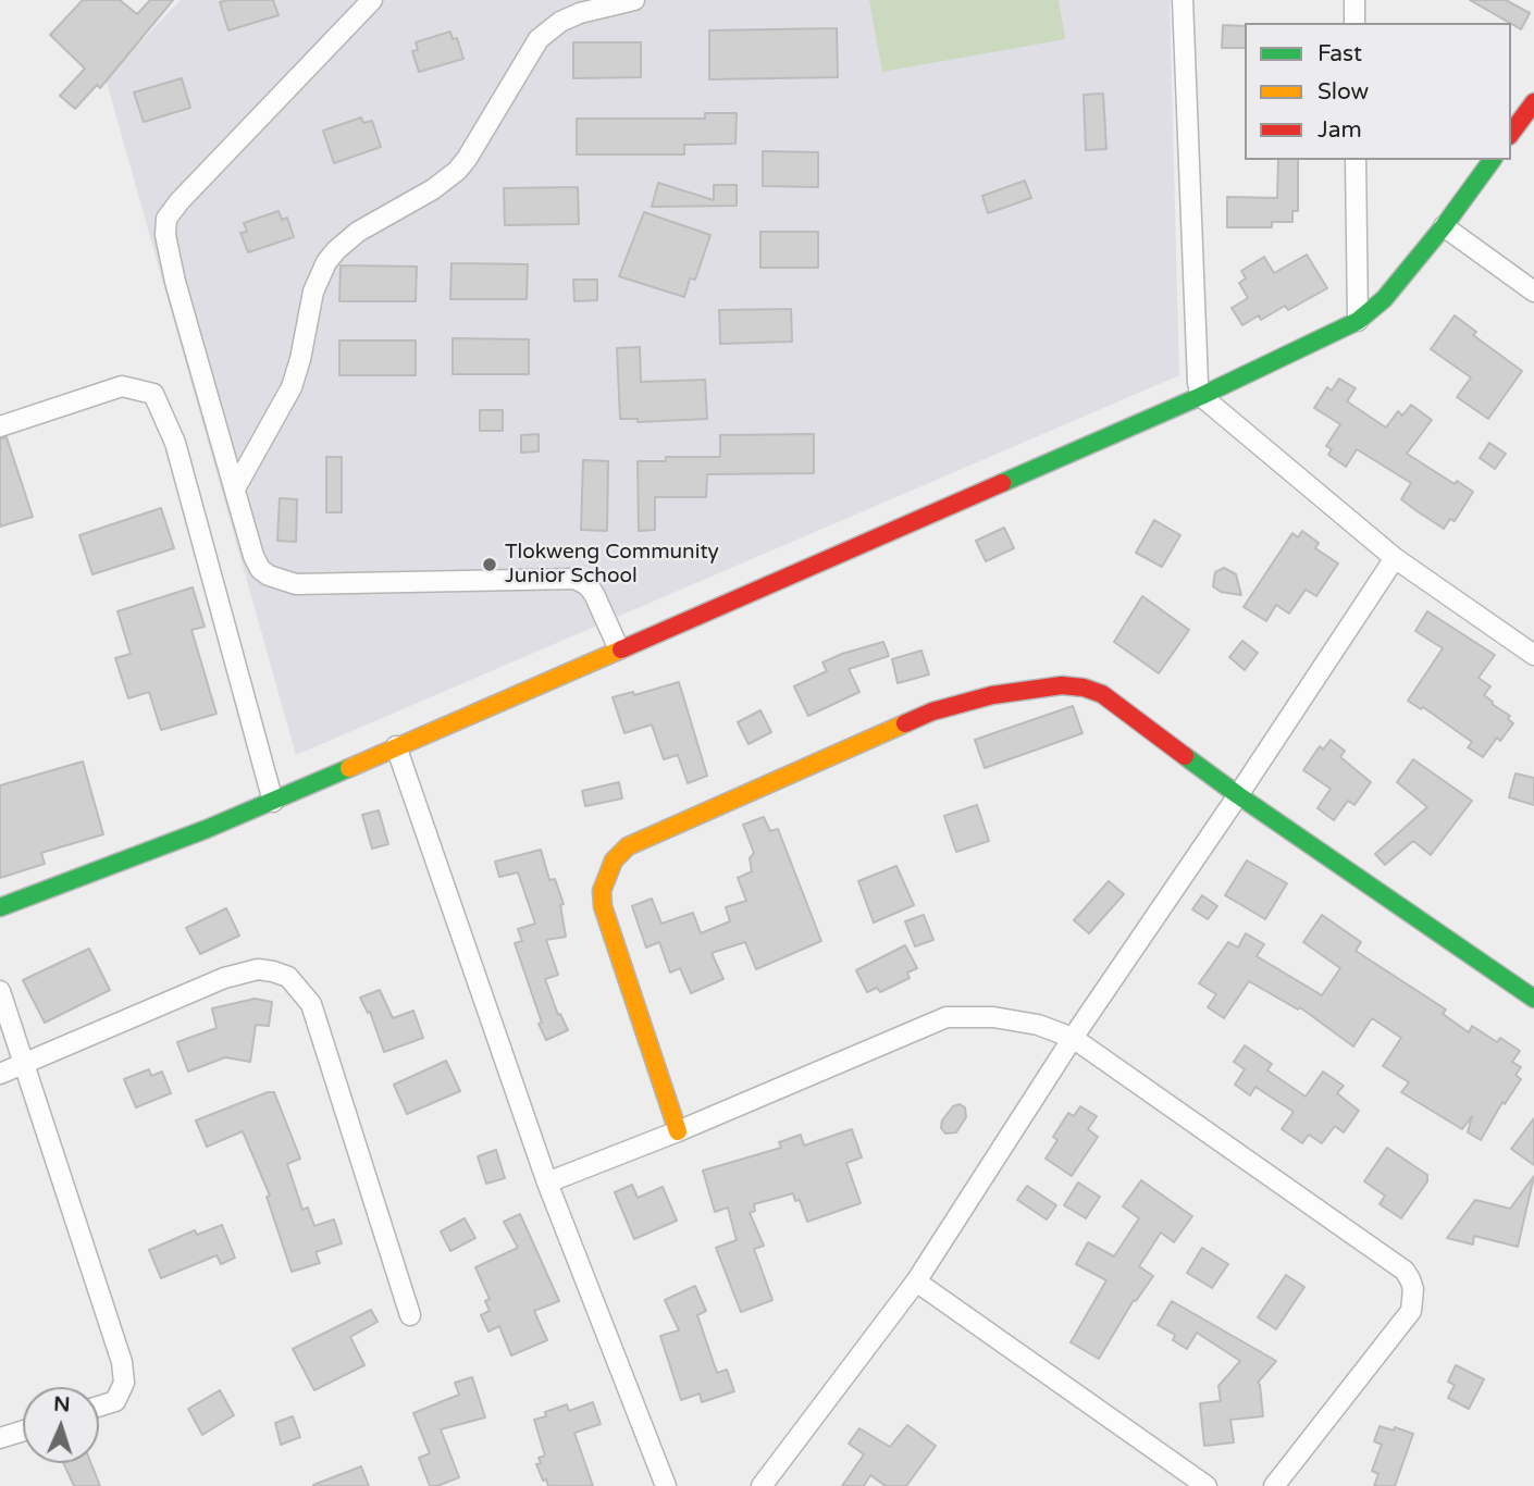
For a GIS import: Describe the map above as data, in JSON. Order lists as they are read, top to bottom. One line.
{"places":["Tlokweng Community Junior School"],"legend":["Fast","Slow","Jam"],"north":"top"}
